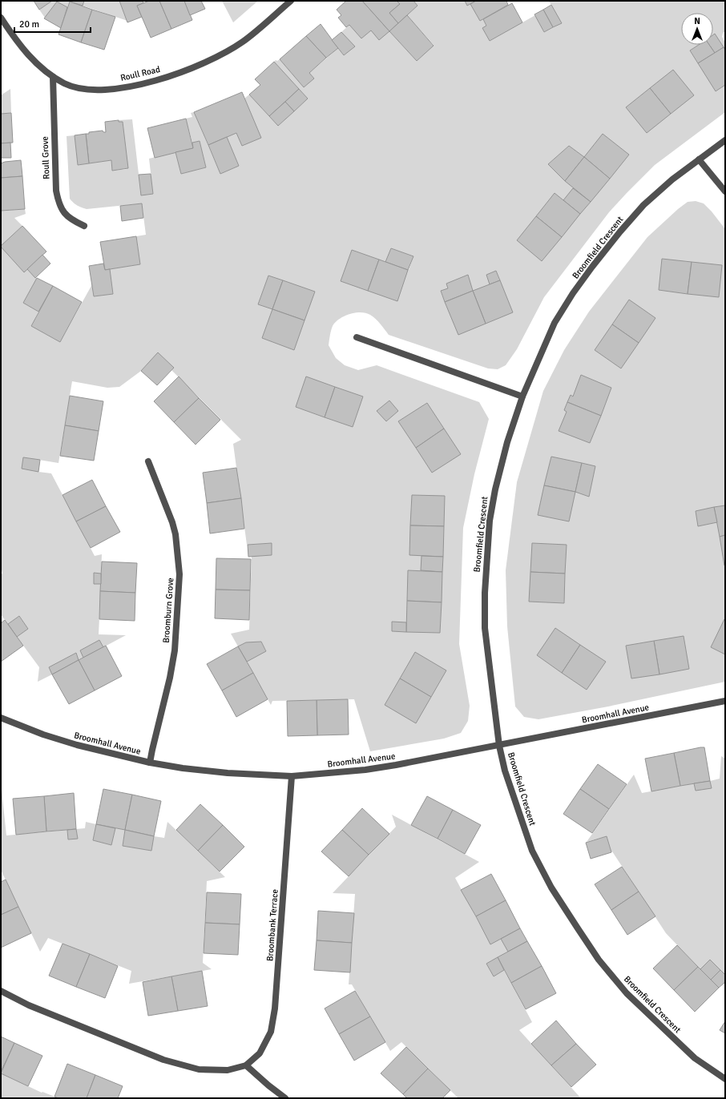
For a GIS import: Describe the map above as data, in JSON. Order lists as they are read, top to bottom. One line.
{"streets":{"street":["Roull Road","Roull Grove","Broomfield Crescent","Broomburn Grove","Broomhall Avenue","Broombank Terrace"]},"crossings":[["Roull Road","Roull Grove"],["Broomfield Crescent","Broomhall Avenue"],["Broomburn Grove","Broomhall Avenue"],["Broomhall Avenue","Broombank Terrace"]],"scale_bar":"20 m","north":"top"}
